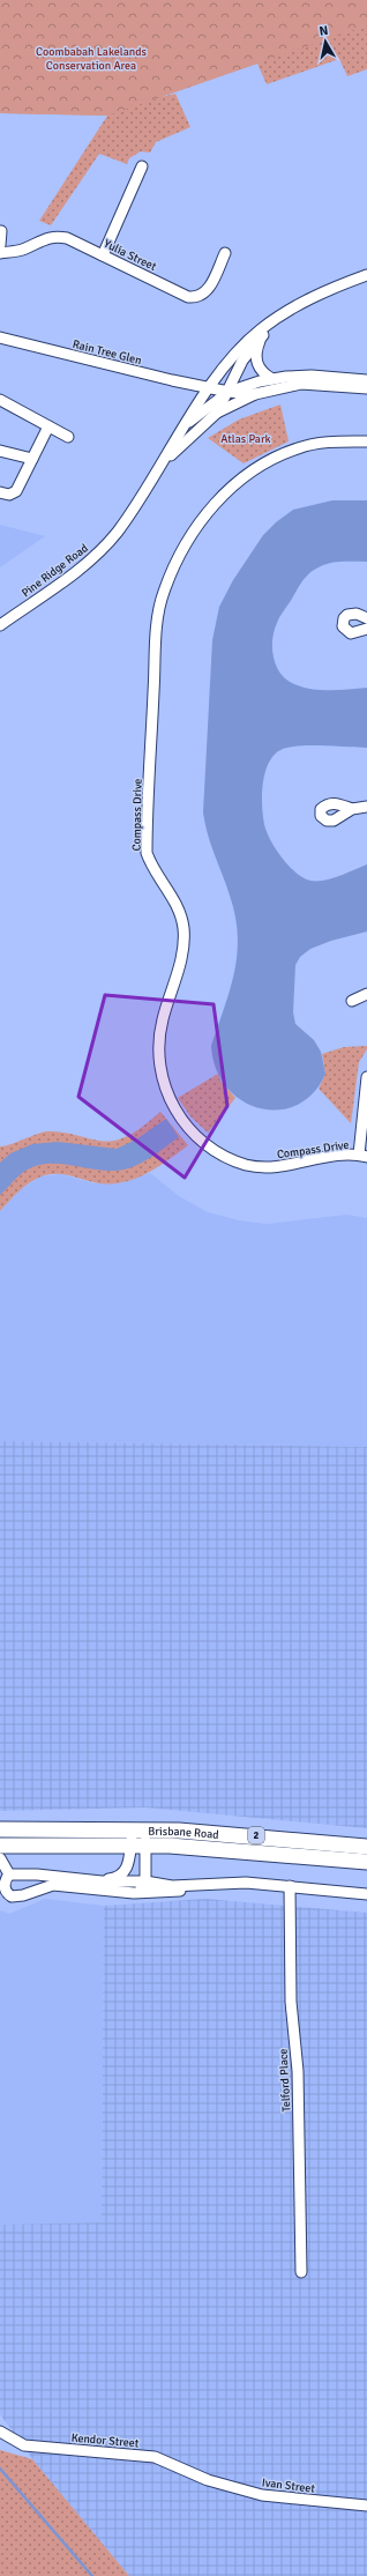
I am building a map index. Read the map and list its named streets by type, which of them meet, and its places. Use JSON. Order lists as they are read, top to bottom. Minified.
{"streets":{"highway":["Brisbane Road","2"],"street":["Yulia Street","Rain Tree Glen","Pine Ridge Road","Compass Drive","Telford Place","Kendor Street","Ivan Street"]},"crossings":[["Rain Tree Glen","Pine Ridge Road"],["Kendor Street","Ivan Street"]],"parks":["Coombabah Lakelands Conservation Area","Atlas Park"],"north":"top"}
